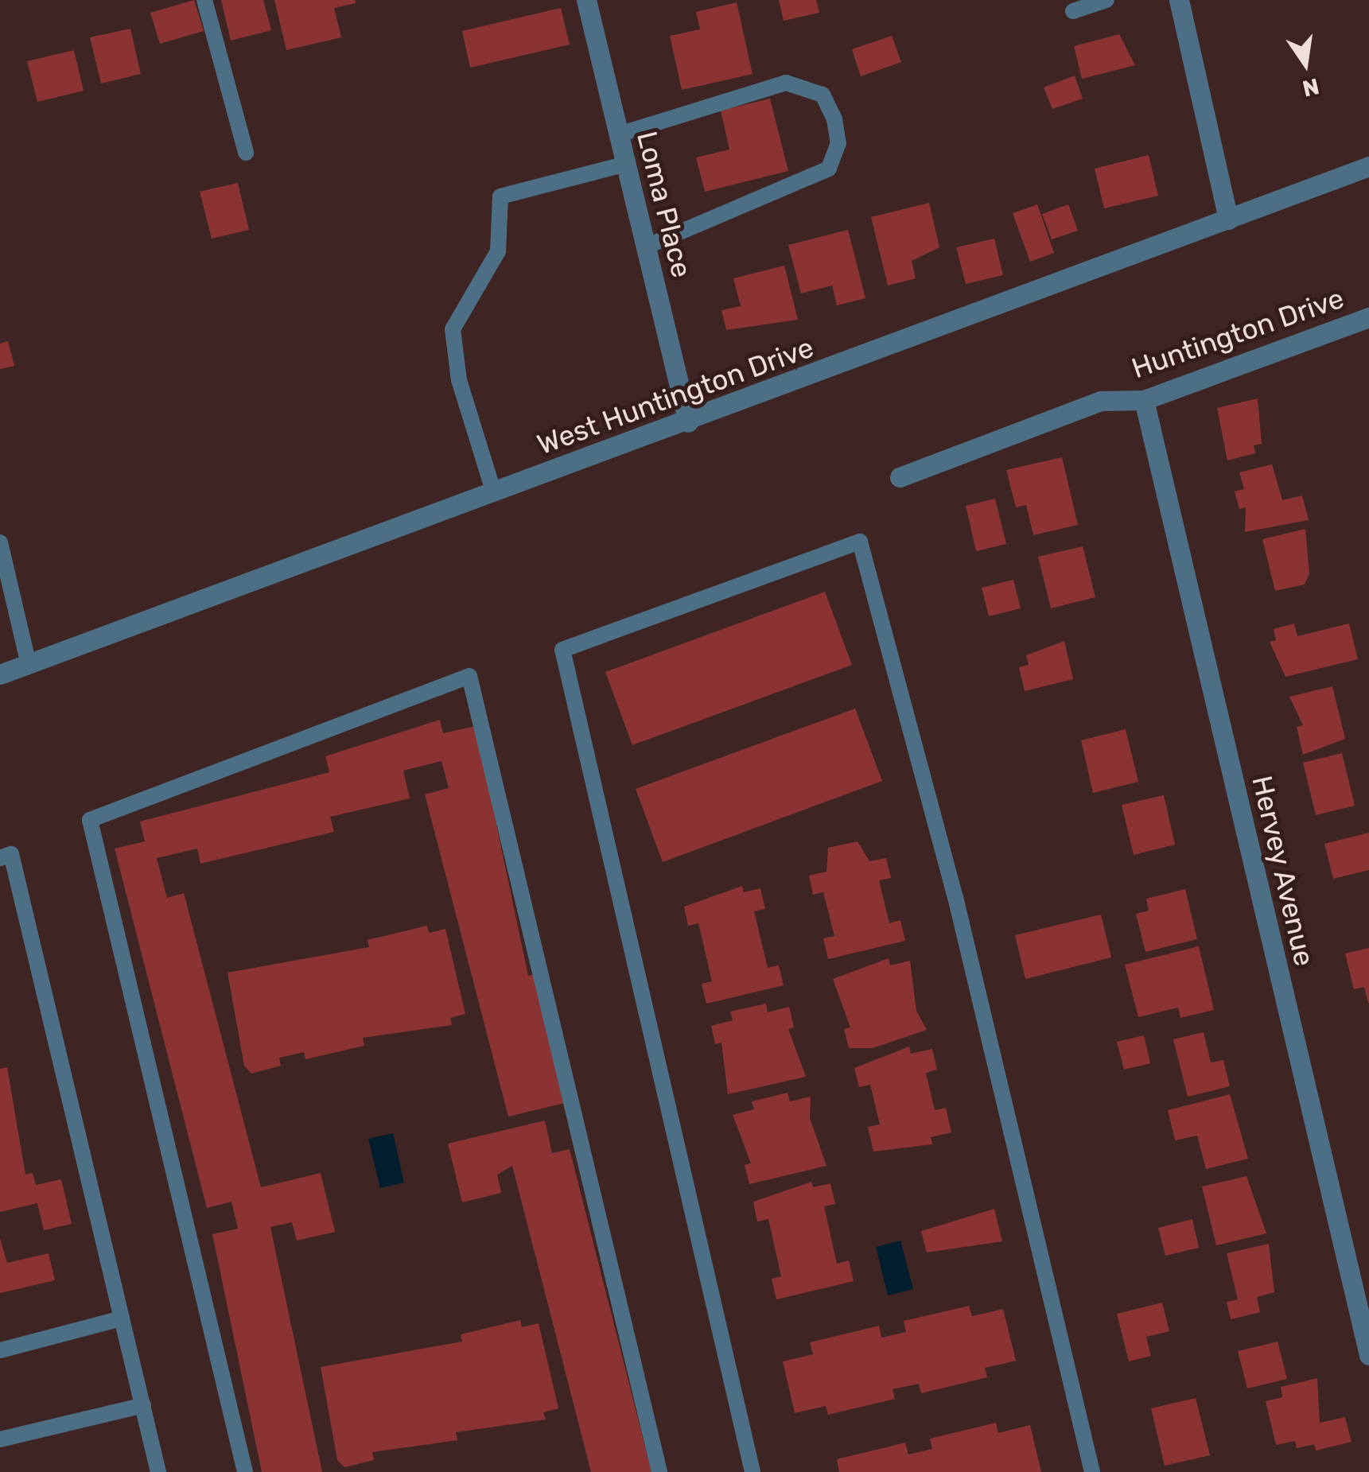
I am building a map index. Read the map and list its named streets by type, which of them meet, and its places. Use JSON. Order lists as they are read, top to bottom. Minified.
{"streets":{"street":["Loma Place","Huntington Drive","West Huntington Drive","Hervey Avenue"]},"crossings":[["Loma Place","West Huntington Drive"],["Huntington Drive","Hervey Avenue"]],"north":"bottom"}
